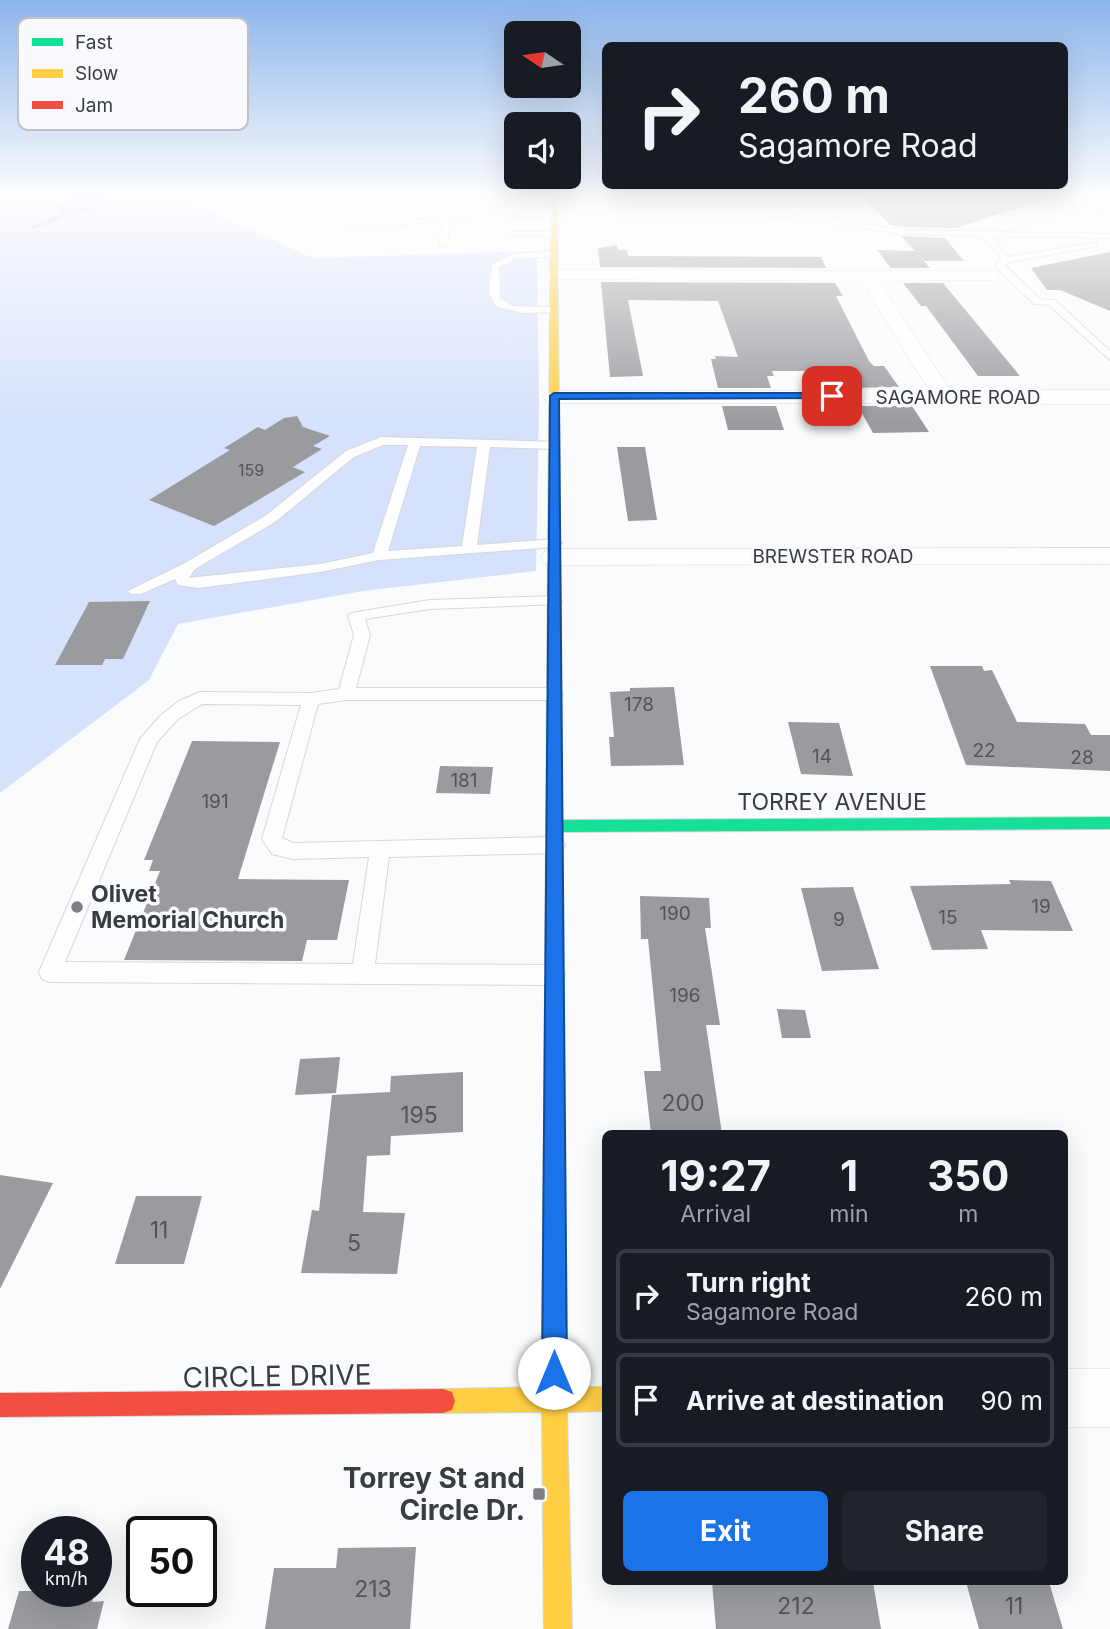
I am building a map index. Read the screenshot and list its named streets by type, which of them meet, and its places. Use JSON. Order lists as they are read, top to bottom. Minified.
{"streets":{"main road":["TORREY AVENUE","CIRCLE DRIVE"],"street":["SAGAMORE ROAD","BREWSTER ROAD"]},"places":{"other":["Olivet Memorial Church"],"transit":["Torrey St and Circle Dr."]},"house_numbers":["159","178","22","14","28","181","191","19","190","15","9","196","200","195","11","5","213","212","11"],"legend":["Fast","Slow","Jam"],"north":"left","page":{"turn":["260 m","Sagamore Road"],"eta":["19:27","Arrival","1","min","350","m"],"list":[{"name":"Turn right","note":"Sagamore Road","value":"260 m"},{"name":"Arrive at destination","value":"90 m"}],"buttons":["Exit","Share"],"speed":"48 km/h","limit":"50"}}
